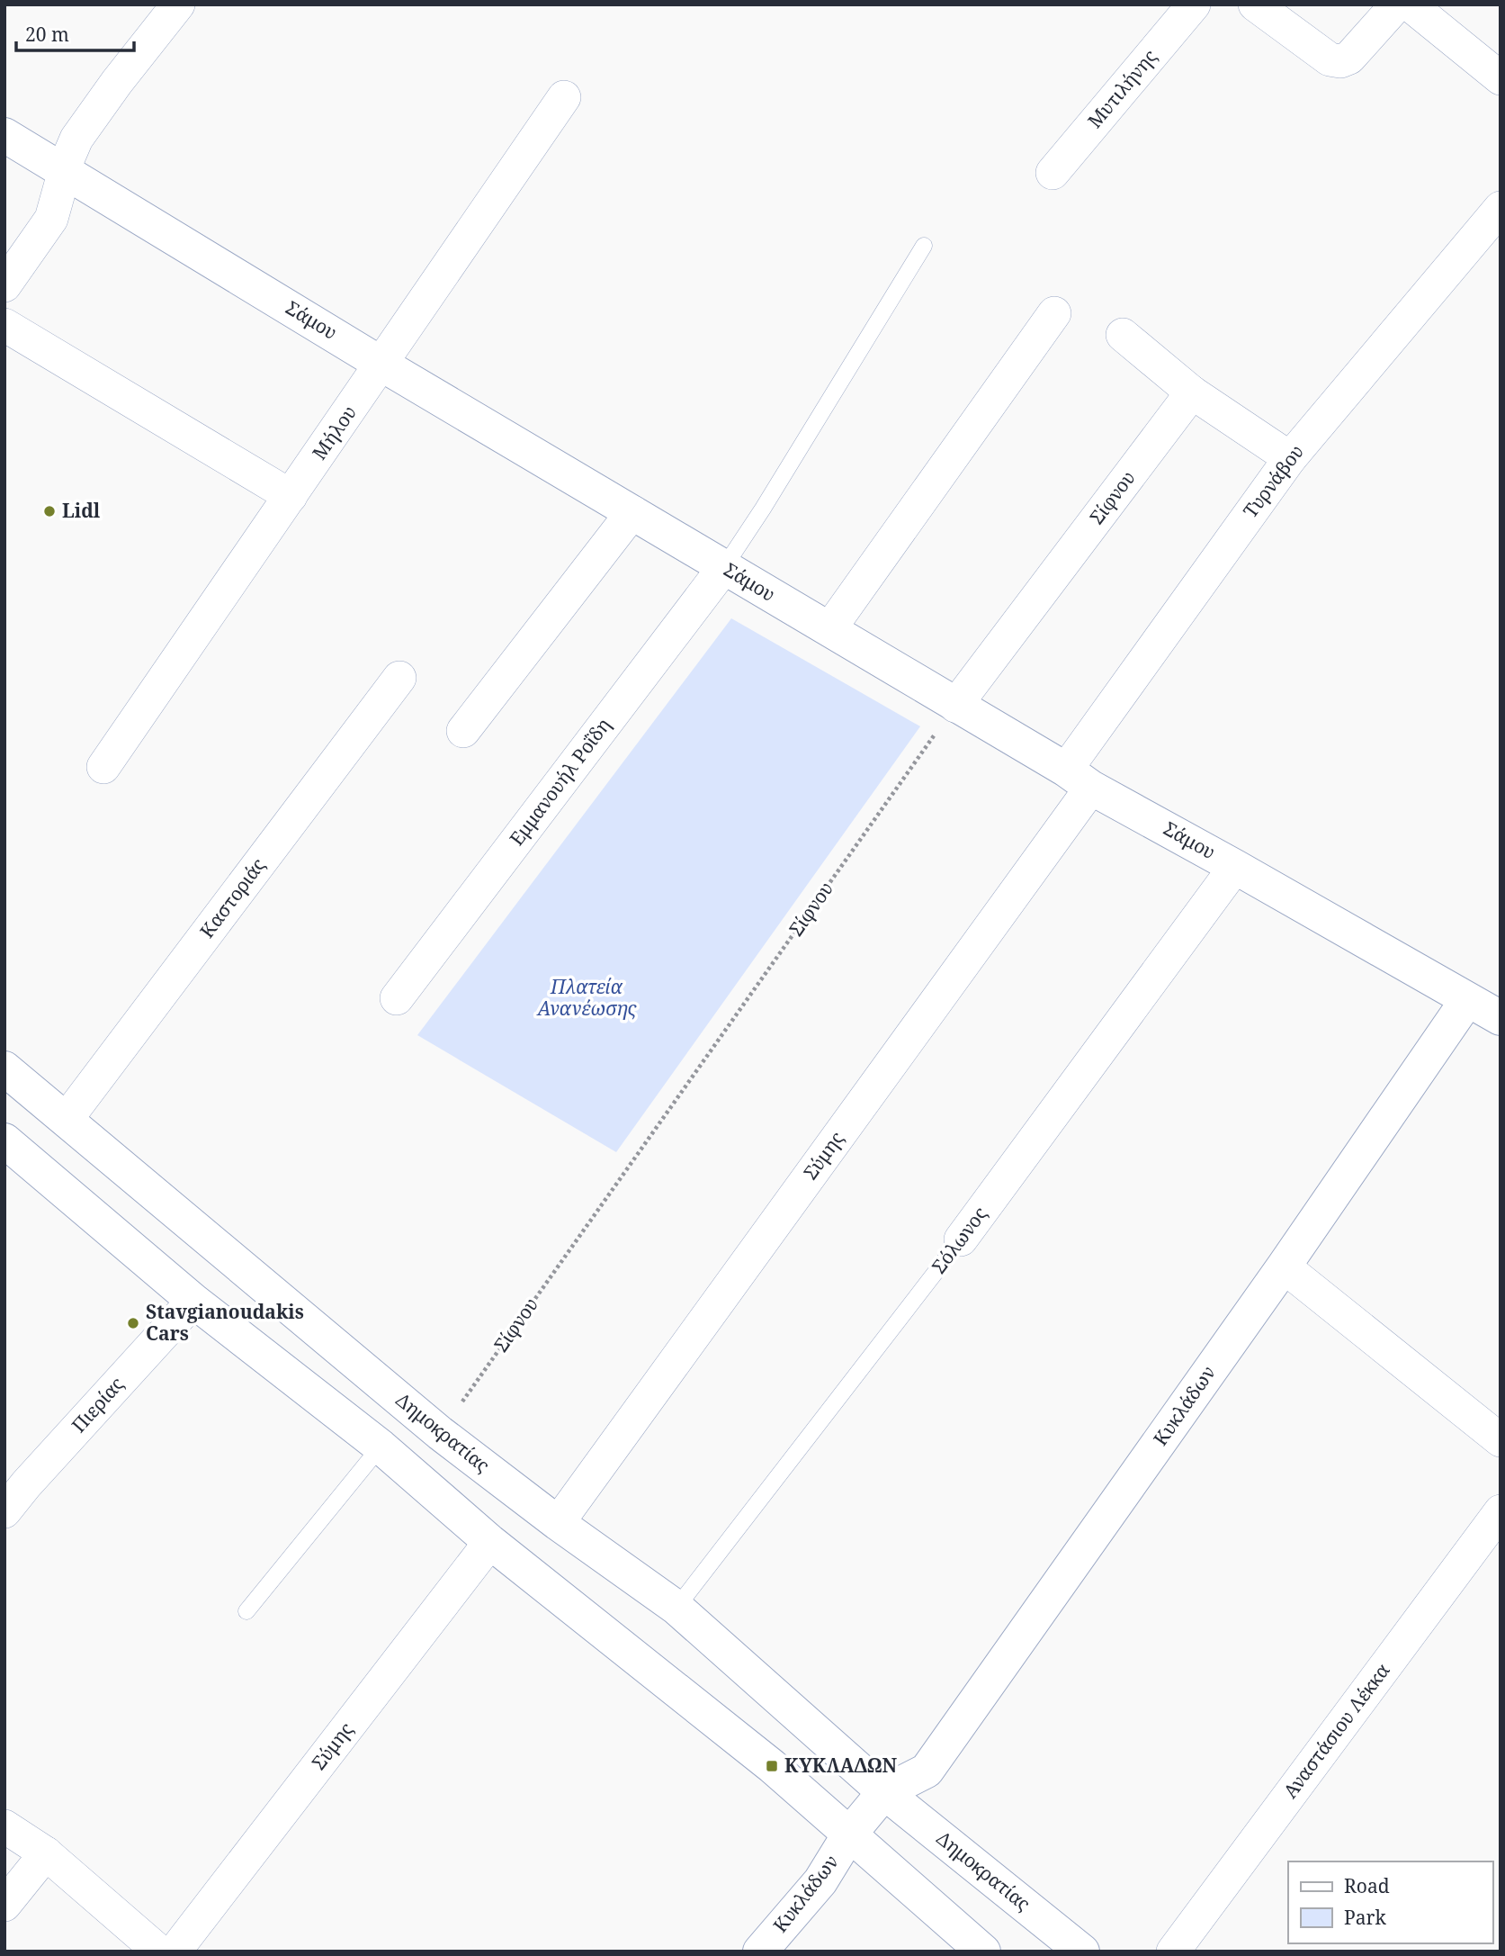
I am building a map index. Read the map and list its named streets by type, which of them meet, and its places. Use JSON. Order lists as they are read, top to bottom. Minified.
{"streets":{"street":["Μυτιλήνης","Σάμου","Μήλου","Τυρνάβου","Σίφνου","Εμμανουήλ Ροΐδη","Καστοριάς","Σύμης","Σόλωνος","Πιερίας","Κυκλάδων","Δημοκρατίας","Αναστάσιου Λέκκα"]},"crossings":[["Σάμου","Μήλου"],["Σάμου","Τυρνάβου"],["Σάμου","Σίφνου"],["Σάμου","Εμμανουήλ Ροΐδη"],["Σάμου","Σύμης"],["Σάμου","Σόλωνος"],["Σάμου","Κυκλάδων"],["Τυρνάβου","Σύμης"],["Σίφνου","Δημοκρατίας"],["Καστοριάς","Δημοκρατίας"],["Σύμης","Δημοκρατίας"],["Σόλωνος","Δημοκρατίας"],["Κυκλάδων","Δημοκρατίας"]],"parks":["Πλατεία Ανανέωσης"],"places":{"other":["Lidl","Stavgianoudakis Cars"],"transit":["ΚΥΚΛΑΔΩΝ"]},"legend":["Road","Park"],"scale_bar":"20 m"}
